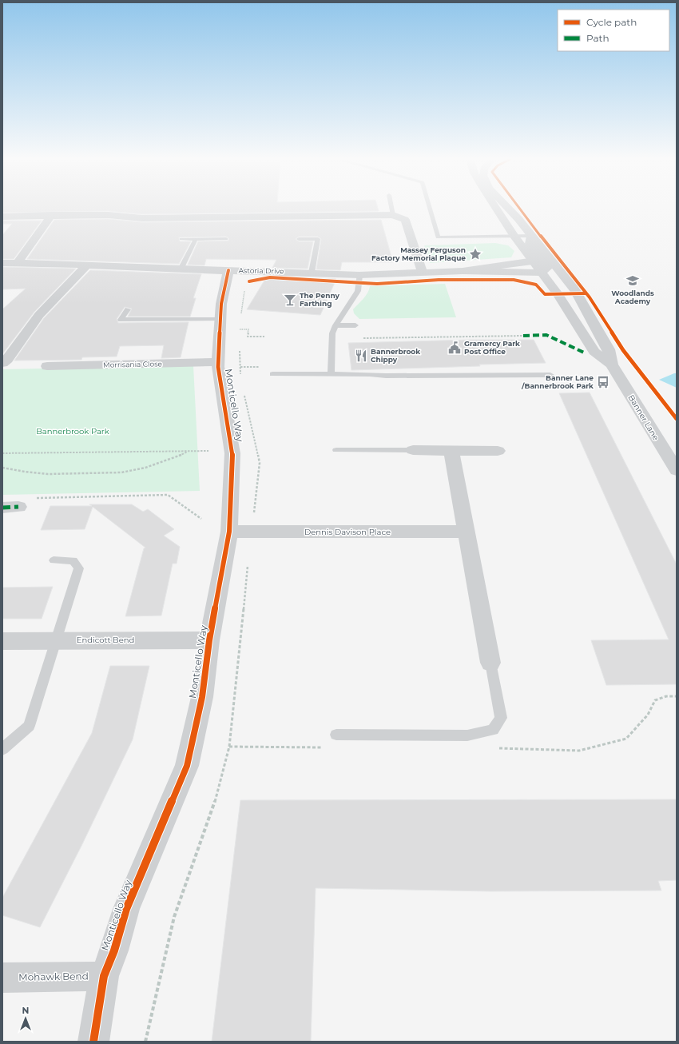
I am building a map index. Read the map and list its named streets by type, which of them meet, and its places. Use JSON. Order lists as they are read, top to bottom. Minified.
{"streets":{"street":["Astoria Drive","Morrisania Close","Monticello Way","Banner Lane","Dennis Davison Place","Endicott Bend","Mohawk Bend"]},"crossings":[["Astoria Drive","Monticello Way"],["Astoria Drive","Banner Lane"],["Morrisania Close","Monticello Way"],["Monticello Way","Dennis Davison Place"],["Monticello Way","Endicott Bend"],["Monticello Way","Mohawk Bend"]],"parks":["Bannerbrook Park"],"places":{"place":["Massey Ferguson Factory Memorial Plaque"],"school or university":["Woodlands Academy"],"bar":["The Penny Farthing"],"public building":["Gramercy Park Post Office"],"restaurant":["Bannerbrook Chippy"],"bus stop":["Banner Lane /Bannerbrook Park"]},"legend":["Cycle path","Path"],"north":"top"}
